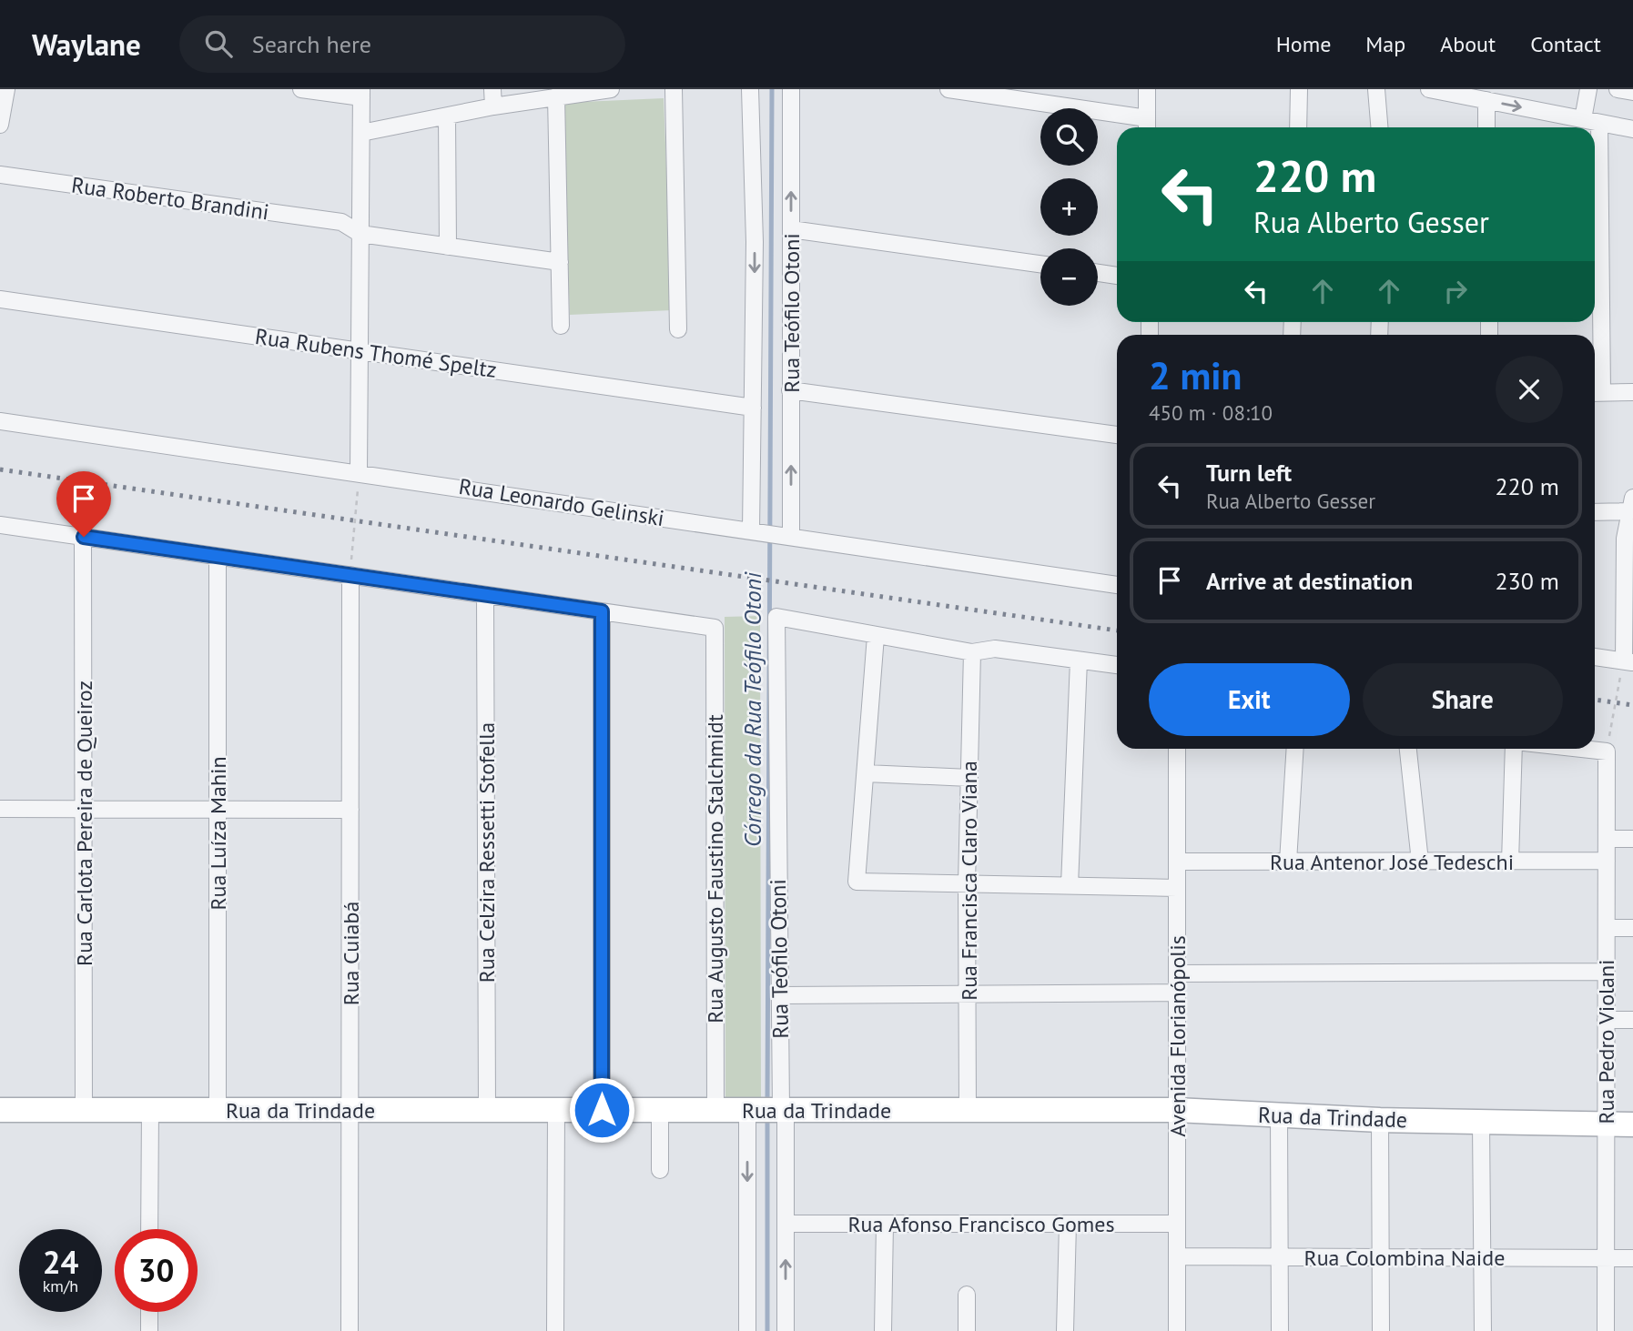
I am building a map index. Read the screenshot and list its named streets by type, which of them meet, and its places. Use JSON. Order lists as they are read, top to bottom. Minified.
{"streets":{"main road":["Rua da Trindade"],"street":["Rua Roberto Brandini","Rua Teófilo Otoni","Rua Rubens Thomé Speltz","Rua Leonardo Gelinski","Rua Carlota Pereira de Queiroz","Rua Luíza Mahin","Rua Celzira Ressetti Stofella","Rua Antenor José Tedeschi","Rua Augusto Faustino Stalchmidt","Rua Francisca Claro Viana","Rua Cuiabá","Avenida Florianópolis","Rua Pedro Violani","Rua Afonso Francisco Gomes","Rua Colombina Naide"]},"crossings":[["Rua Teófilo Otoni","Rua Rubens Thomé Speltz"],["Rua Teófilo Otoni","Rua Leonardo Gelinski"],["Rua Teófilo Otoni","Rua da Trindade"],["Rua Teófilo Otoni","Rua Afonso Francisco Gomes"],["Rua Carlota Pereira de Queiroz","Rua da Trindade"],["Rua Luíza Mahin","Rua da Trindade"],["Rua Celzira Ressetti Stofella","Rua da Trindade"],["Rua Antenor José Tedeschi","Avenida Florianópolis"],["Rua Antenor José Tedeschi","Rua Pedro Violani"],["Rua Augusto Faustino Stalchmidt","Rua da Trindade"],["Rua Francisca Claro Viana","Rua da Trindade"],["Rua Cuiabá","Rua da Trindade"],["Avenida Florianópolis","Rua da Trindade"],["Avenida Florianópolis","Rua Afonso Francisco Gomes"],["Avenida Florianópolis","Rua Colombina Naide"],["Rua Pedro Violani","Rua da Trindade"],["Rua Pedro Violani","Rua Colombina Naide"]],"water":["Córrego da Rua Teófilo Otoni"],"page":{"header":"Waylane","search":"Search here","nav":["Home","Map","About","Contact"],"map_buttons":["+","−"],"turn":["220 m","Rua Alberto Gesser"],"heading":["2 min","450 m · 08:10"],"list":[{"name":"Turn left","note":"Rua Alberto Gesser","value":"220 m"},{"name":"Arrive at destination","value":"230 m"}],"buttons":["Exit","Share"],"speed":"24 km/h","limit":"30"}}
